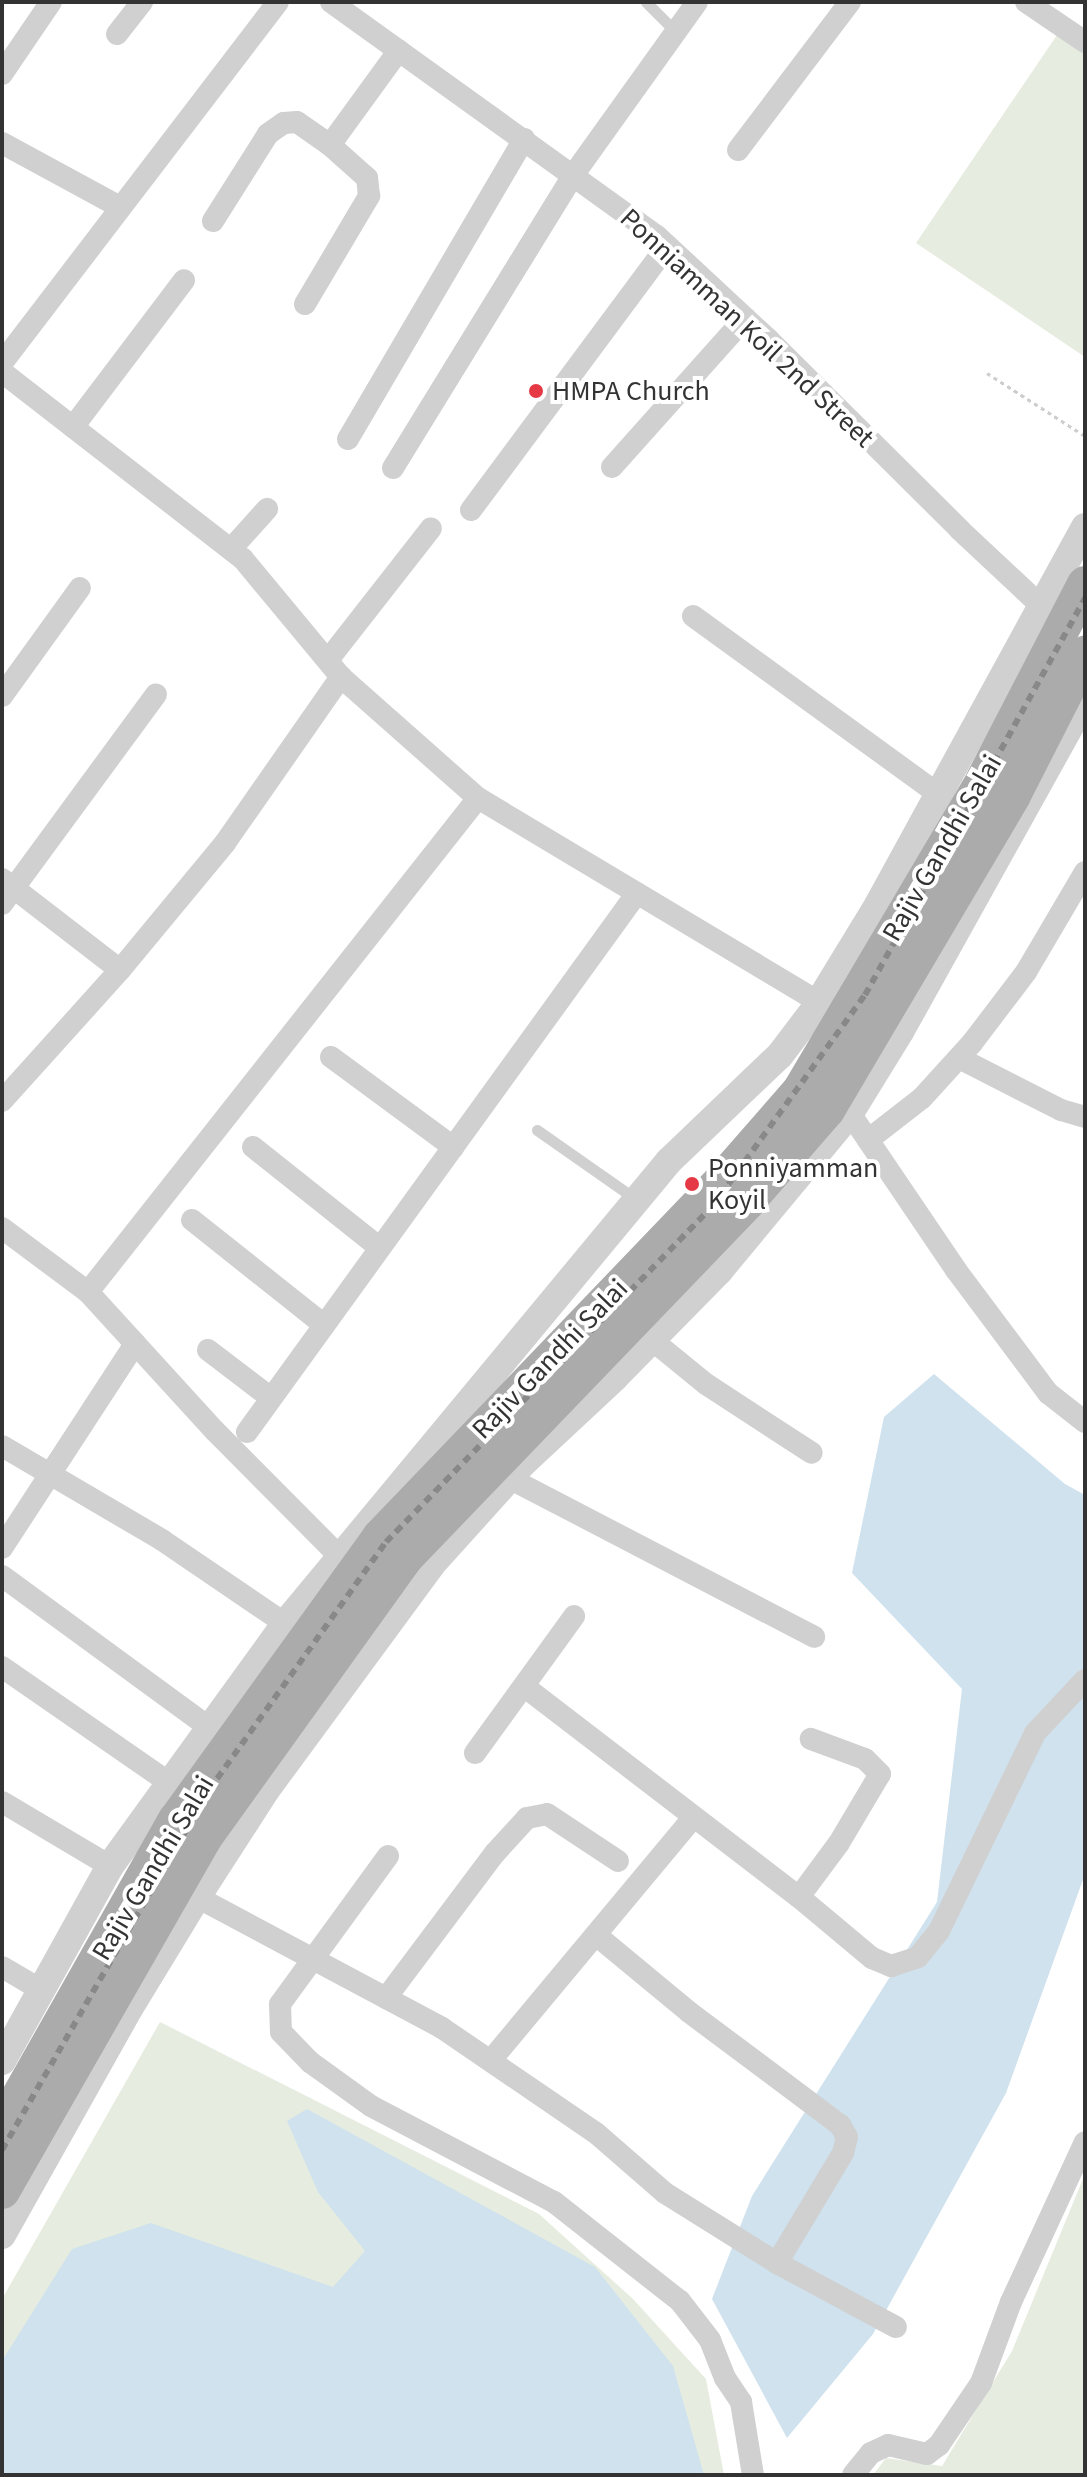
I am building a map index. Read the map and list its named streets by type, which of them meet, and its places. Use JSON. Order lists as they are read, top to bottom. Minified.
{"streets":{"main road":["Rajiv Gandhi Salai"],"street":["Ponniamman Koil 2nd Street"]},"crossings":[["Ponniamman Koil 2nd Street","Rajiv Gandhi Salai"]],"places":["HMPA Church","Ponniyamman Koyil"]}
